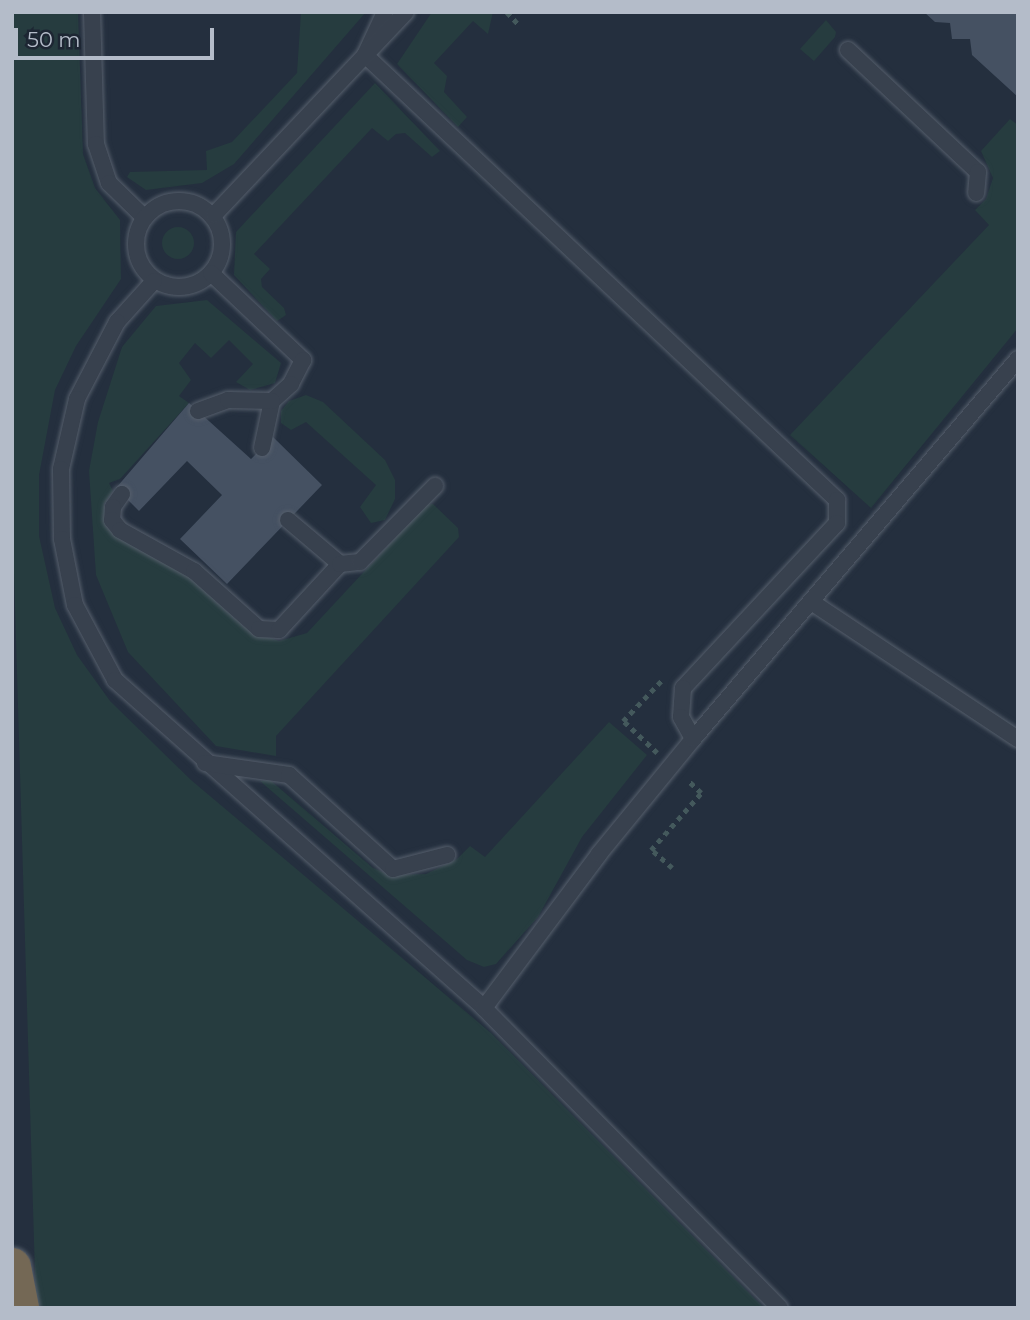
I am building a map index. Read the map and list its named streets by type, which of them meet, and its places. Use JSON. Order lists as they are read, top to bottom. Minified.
{"scale_bar":"50 m"}
